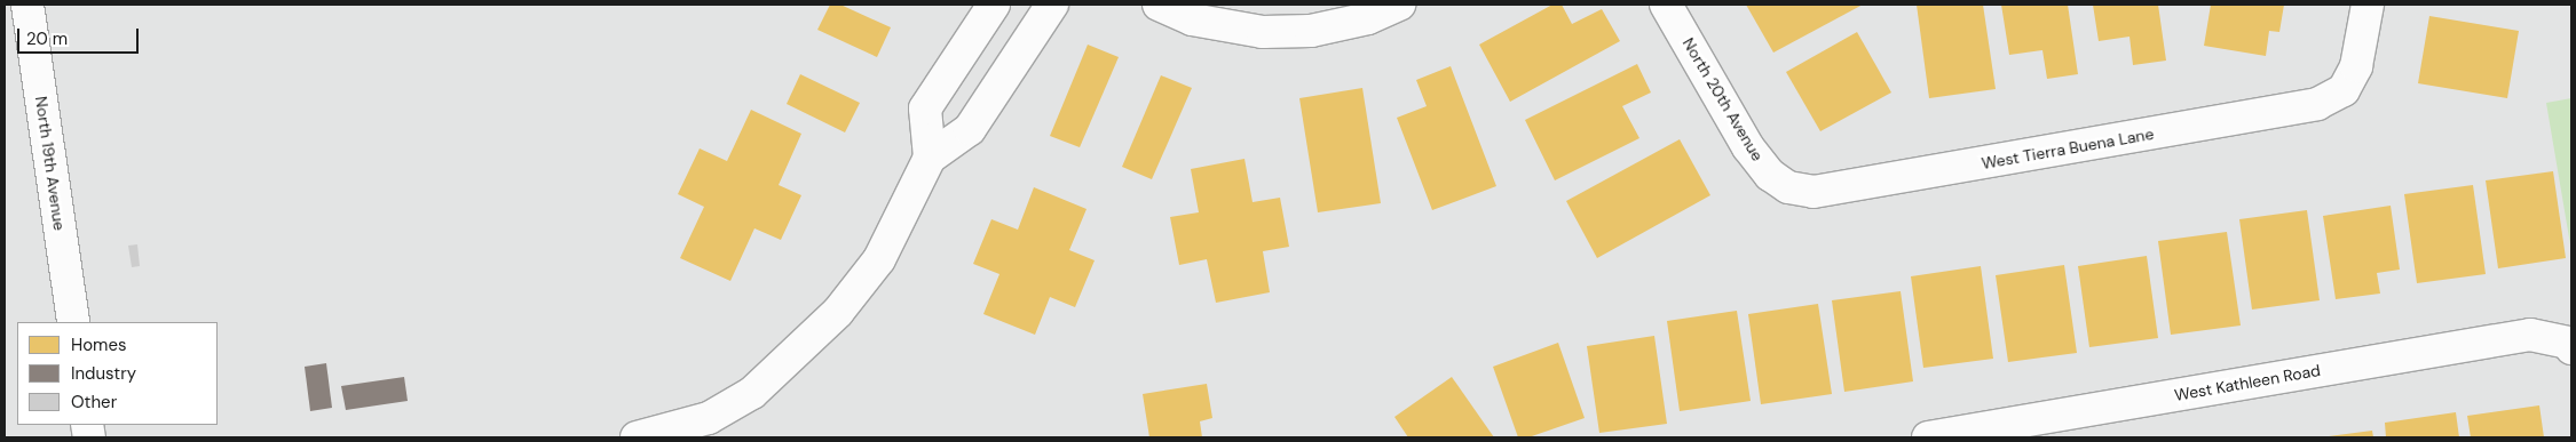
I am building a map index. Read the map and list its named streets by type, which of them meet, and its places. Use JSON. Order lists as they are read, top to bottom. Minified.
{"streets":{"street":["North 20th Avenue","West Tierra Buena Lane","North 19th Avenue","West Kathleen Road"]},"crossings":[["North 20th Avenue","West Tierra Buena Lane"]],"legend":["Homes","Industry","Other"],"scale_bar":"20 m"}
